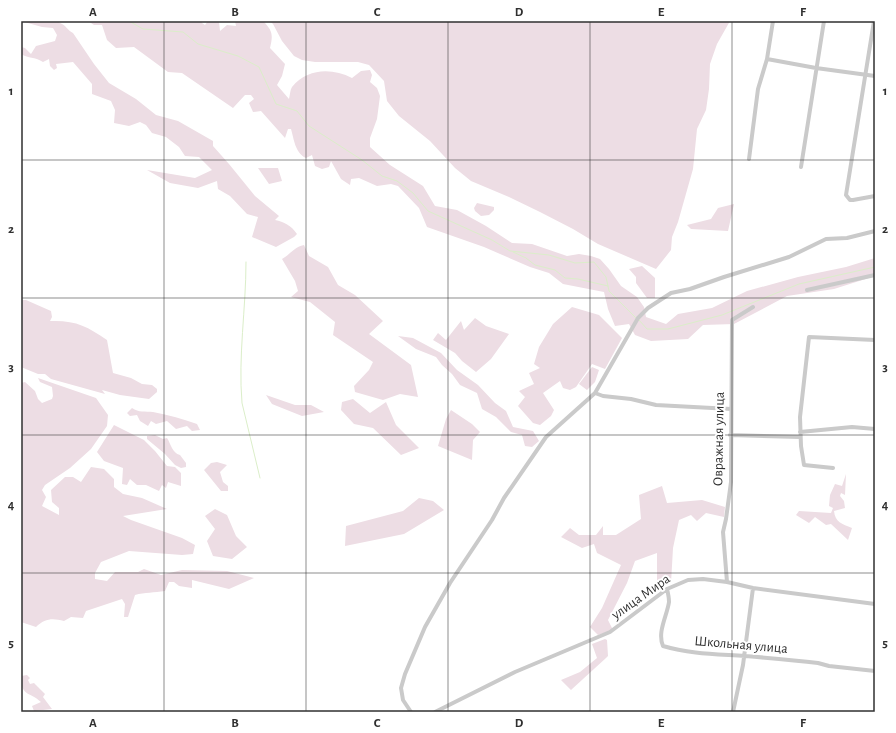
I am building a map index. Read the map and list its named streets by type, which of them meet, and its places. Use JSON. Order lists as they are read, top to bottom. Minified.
{"streets":{"street":["Овражная улица","улица Мира","Школьная улица"]},"crossings":[["Овражная улица","улица Мира"],["улица Мира","Школьная улица"]],"grid":{"columns":["A","B","C","D","E","F"],"rows":["1","2","3","4","5"]}}
